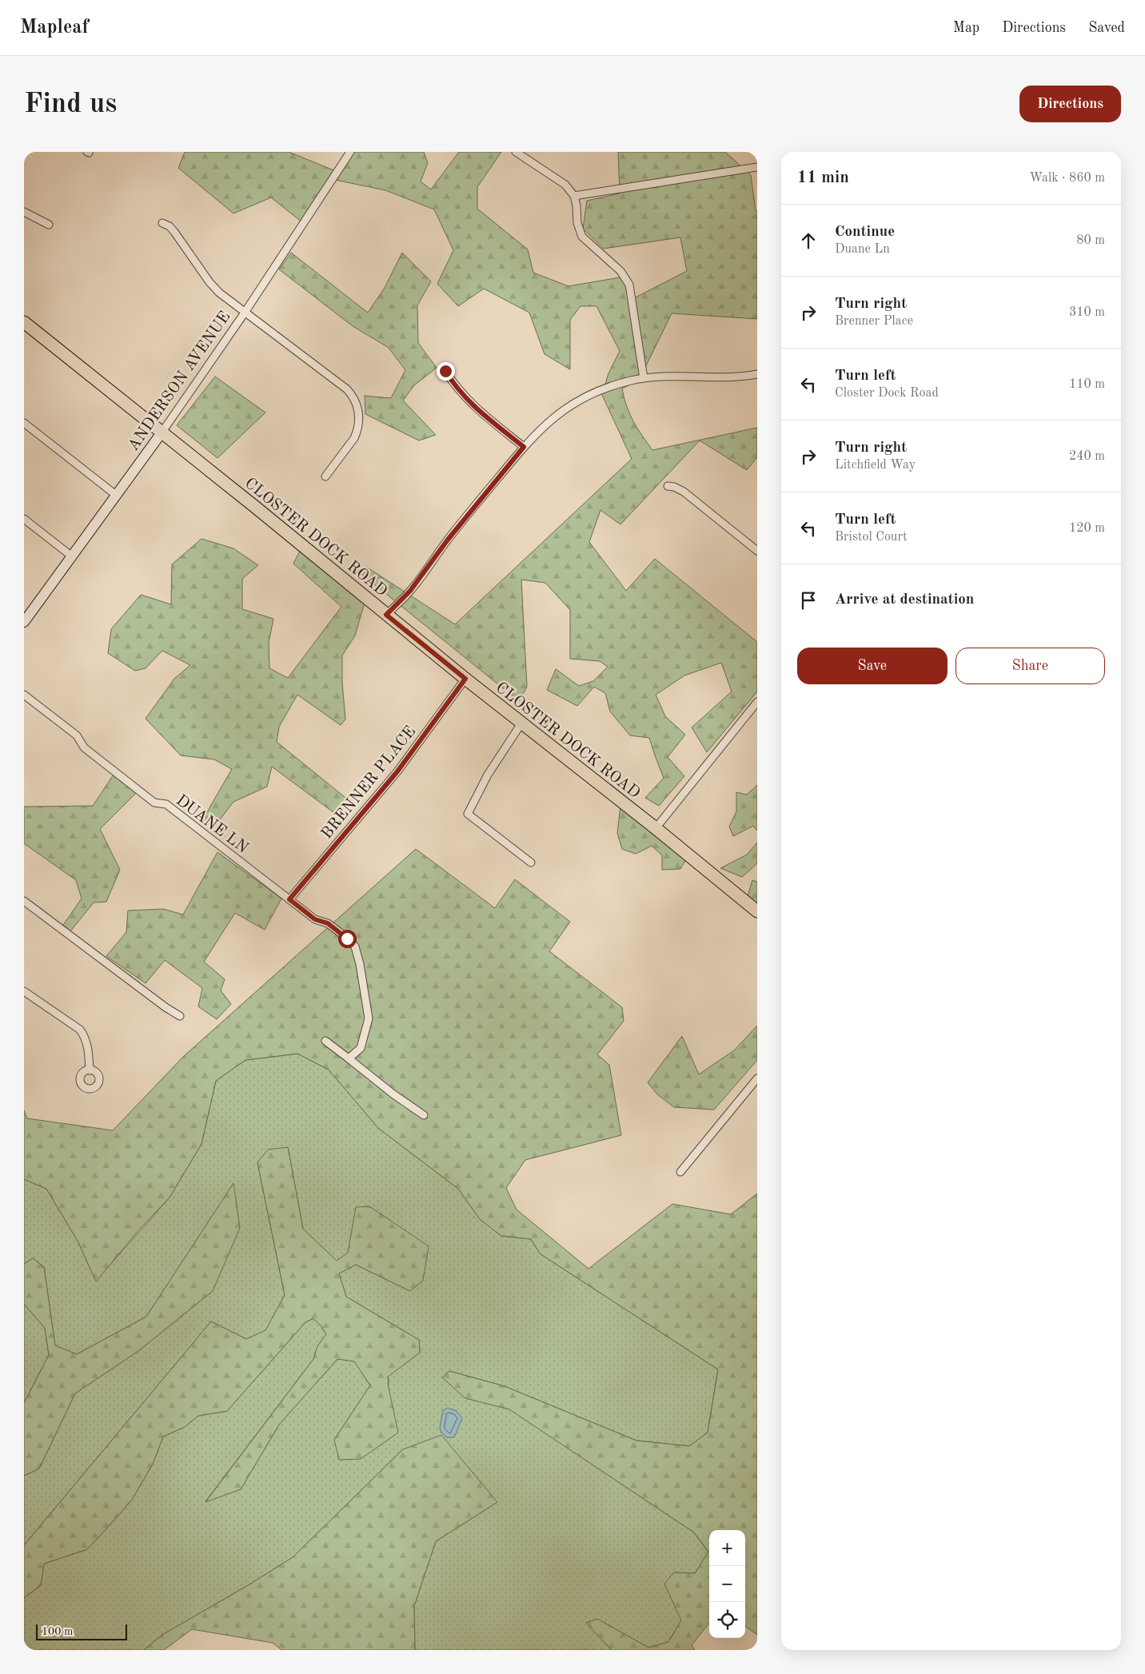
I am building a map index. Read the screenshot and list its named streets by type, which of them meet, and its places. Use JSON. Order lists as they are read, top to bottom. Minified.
{"streets":{"main road":["ANDERSON AVENUE","CLOSTER DOCK ROAD"],"street":["BRENNER PLACE","DUANE LN"]},"crossings":[["ANDERSON AVENUE","CLOSTER DOCK ROAD"],["CLOSTER DOCK ROAD","BRENNER PLACE"],["BRENNER PLACE","DUANE LN"]],"scale_bar":"100 m","page":{"header":"Mapleaf","nav":["Map","Directions","Saved"],"buttons":["Directions",["Save","Share"]],"title":"Find us","heading":["11 min","Walk · 860 m"],"list":[["Continue","Duane Ln","80 m"],["Turn right","Brenner Place","310 m"],["Turn left","Closter Dock Road","110 m"],["Turn right","Litchfield Way","240 m"],["Turn left","Bristol Court","120 m"],"Arrive at destination"],"map_buttons":["+","−"],"scale":"100 m"}}
